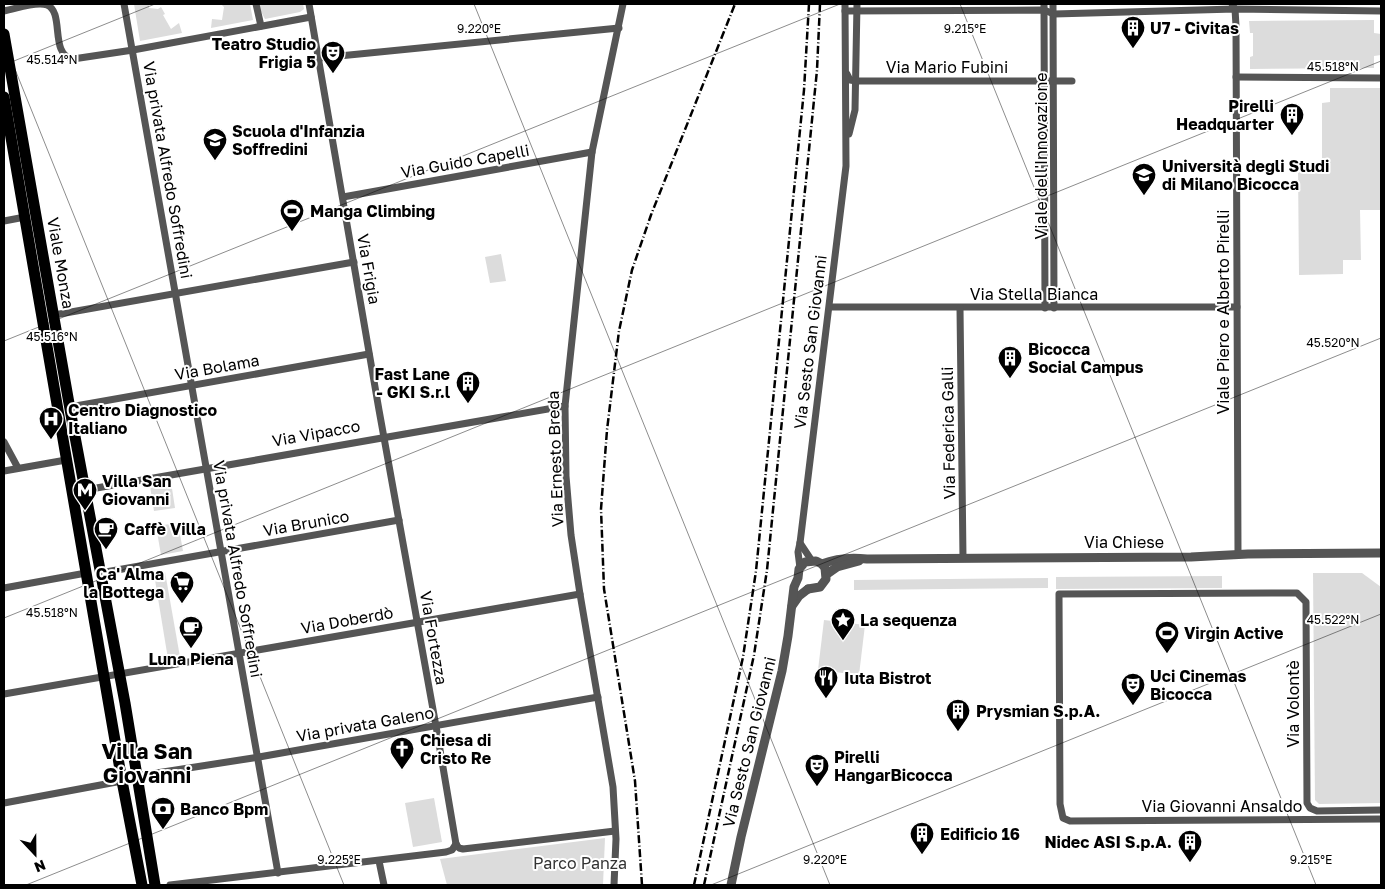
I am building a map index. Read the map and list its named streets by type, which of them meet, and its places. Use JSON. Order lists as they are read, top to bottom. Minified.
{"streets":{"main road":["Viale Monza","Via Vipacco"],"street":["Via Mario Fubini","Viale dell'Innovazione","Via Guido Capelli","Via privata Alfredo Soffredini","Via Frigia","Via Stella Bianca","Viale Piero e Alberto Pirelli","Via Sesto San Giovanni","Via Bolama","Via Federica Galli","Via Ernesto Breda","Via Brunico","Via Chiese","Via Doberdò","Via Fortezza","Via Volontè","Via privata Galeno","Via Giovanni Ansaldo"]},"crossings":[["Via Mario Fubini","Viale dell'Innovazione"],["Via Mario Fubini","Via Sesto San Giovanni"],["Viale dell'Innovazione","Via Stella Bianca"],["Via Guido Capelli","Via Frigia"],["Via Guido Capelli","Via Ernesto Breda"],["Via privata Alfredo Soffredini","Via Bolama"],["Via privata Alfredo Soffredini","Via Vipacco"],["Via privata Alfredo Soffredini","Via Brunico"],["Via privata Alfredo Soffredini","Via Doberdò"],["Via privata Alfredo Soffredini","Via privata Galeno"],["Viale Monza","Via Bolama"],["Viale Monza","Via Vipacco"],["Viale Monza","Via Brunico"],["Viale Monza","Via Doberdò"],["Viale Monza","Via privata Galeno"],["Via Frigia","Via Bolama"],["Via Frigia","Via Vipacco"],["Via Frigia","Via Fortezza"],["Via Stella Bianca","Viale Piero e Alberto Pirelli"],["Via Stella Bianca","Via Sesto San Giovanni"],["Via Stella Bianca","Via Federica Galli"],["Viale Piero e Alberto Pirelli","Via Chiese"],["Via Sesto San Giovanni","Via Chiese"],["Via Vipacco","Via Ernesto Breda"],["Via Vipacco","Via Fortezza"],["Via Federica Galli","Via Chiese"],["Via Ernesto Breda","Via Doberdò"],["Via Ernesto Breda","Via privata Galeno"],["Via Brunico","Via Fortezza"],["Via Doberdò","Via Fortezza"],["Via Fortezza","Via privata Galeno"],["Via Volontè","Via Giovanni Ansaldo"]],"districts":["Villa San Giovanni"],"parks":["Parco Panza"],"places":{"building":["U7 - Civitas","Pirelli Headquarter","Bicocca Social Campus","Fast Lane - GKI S.r.l","Prysmian S.p.A.","Edificio 16","Nidec ASI S.p.A."],"theatre":["Teatro Studio Frigia 5","Uci Cinemas Bicocca","Pirelli HangarBicocca"],"school or university":["Scuola d'Infanzia Soffredini","Università degli Studi di Milano Bicocca"],"sports":["Manga Climbing","Virgin Active"],"hospital":["Centro Diagnostico Italiano"],"metro station":["Villa San Giovanni"],"cafe":["Caffè Villa","Luna Piena"],"supermarket":["Ca' Alma la Bottega"],"place":["La sequenza"],"restaurant":["Iuta Bistrot"],"church":["Chiesa di Cristo Re"],"bank":["Banco Bpm"]},"north":"bottom","coordinates":["9.220°E","9.215°E","45.514°N","45.518°N","45.516°N","45.520°N","45.522°N","9.225°E"]}
